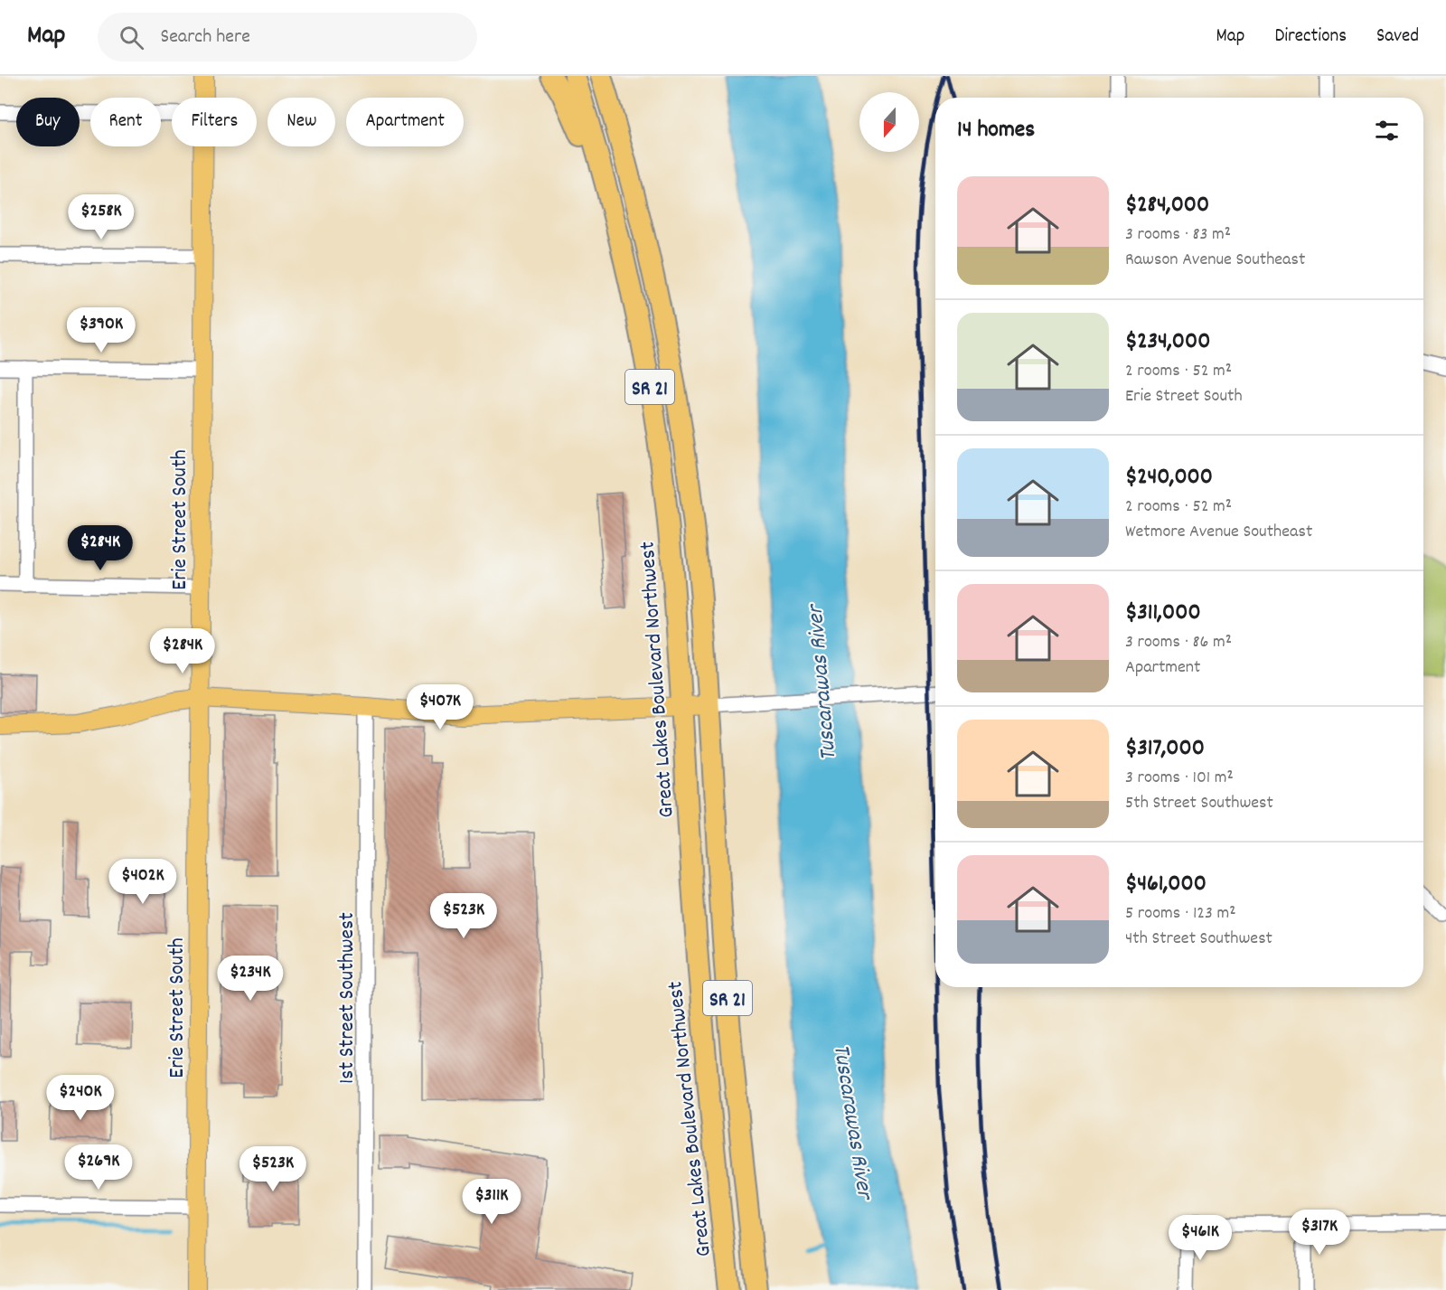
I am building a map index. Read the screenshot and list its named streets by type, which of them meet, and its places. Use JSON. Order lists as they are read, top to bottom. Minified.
{"streets":{"highway":["SR 21","Great Lakes Boulevard Northwest"],"main road":["Erie Street South"],"street":["1st Street Southwest"]},"water":["Tuscarawas River"],"north":"bottom","page":{"header":"Map","search":"Search here","nav":["Map","Directions","Saved"],"chip":["Buy","Rent","Filters","New","Apartment"],"heading":"14 homes","list":[{"name":"$284,000","note":"3 rooms · 83 m² · Rawson Avenue Southeast"},{"name":"$234,000","note":"2 rooms · 52 m² · Erie Street South"},{"name":"$240,000","note":"2 rooms · 52 m² · Wetmore Avenue Southeast"},{"name":"$311,000","note":"3 rooms · 86 m² · Apartment"},{"name":"$317,000","note":"3 rooms · 101 m² · 5th Street Southwest"},{"name":"$461,000","note":"5 rooms · 123 m² · 4th Street Southwest"}],"price":["$258K","$390K","$284K","$284K","$407K","$402K","$523K","$234K","$240K","$269K","$523K","$311K","$317K","$461K"]}}
